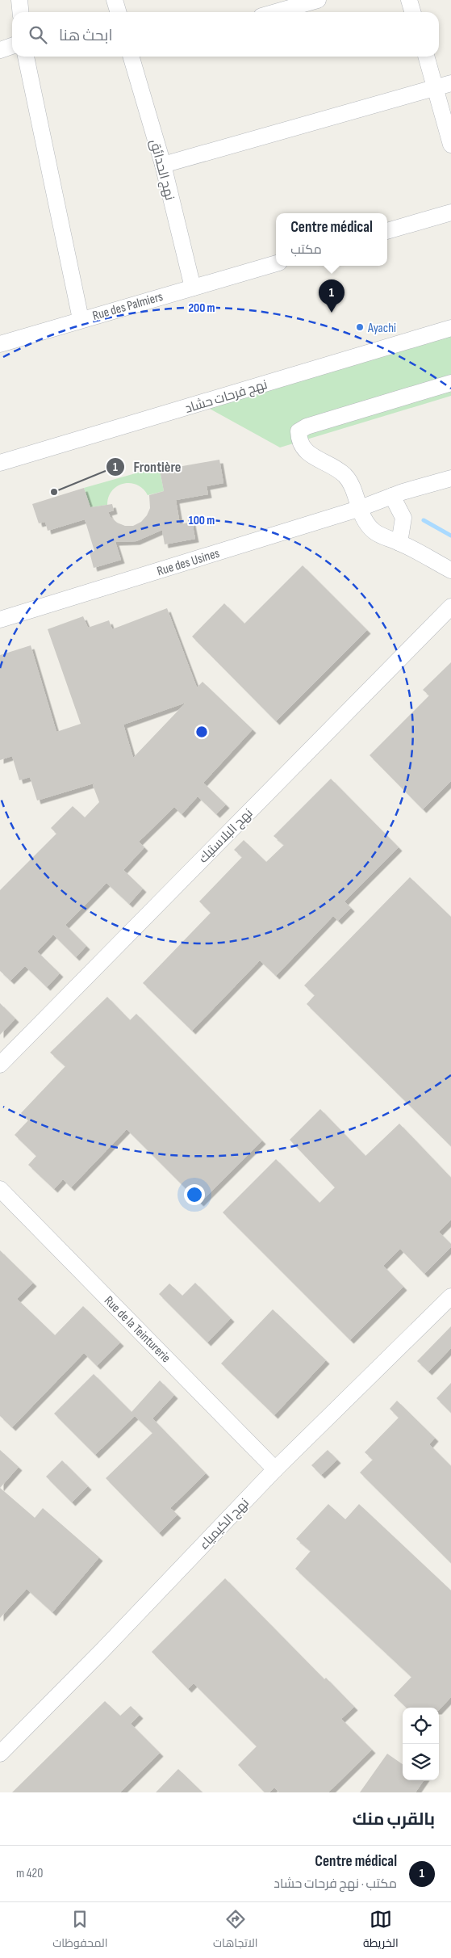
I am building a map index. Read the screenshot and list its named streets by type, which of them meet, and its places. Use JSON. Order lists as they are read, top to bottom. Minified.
{"streets":{"street":["نهج الحدائق","Rue des Palmiers","نهج فرحات حشاد","Rue des Usines","نهج البلاستيك","Rue de la Teinturerie","نهج الكيمياء"]},"crossings":[["نهج الحدائق","Rue des Palmiers"],["Rue de la Teinturerie","نهج الكيمياء"]],"places":["Ayachi","Frontière"],"page":{"search":"ابحث هنا","popup":["Centre médical","مكتب"],"pins":"1","heading":"بالقرب منك","list":[{"mark":"1","name":"Centre médical","note":"مكتب · نهج فرحات حشاد","value":"420 m"}],"nav":["الخريطة","الاتجاهات","المحفوظات"]},"rings":["200 m","100 m"]}
